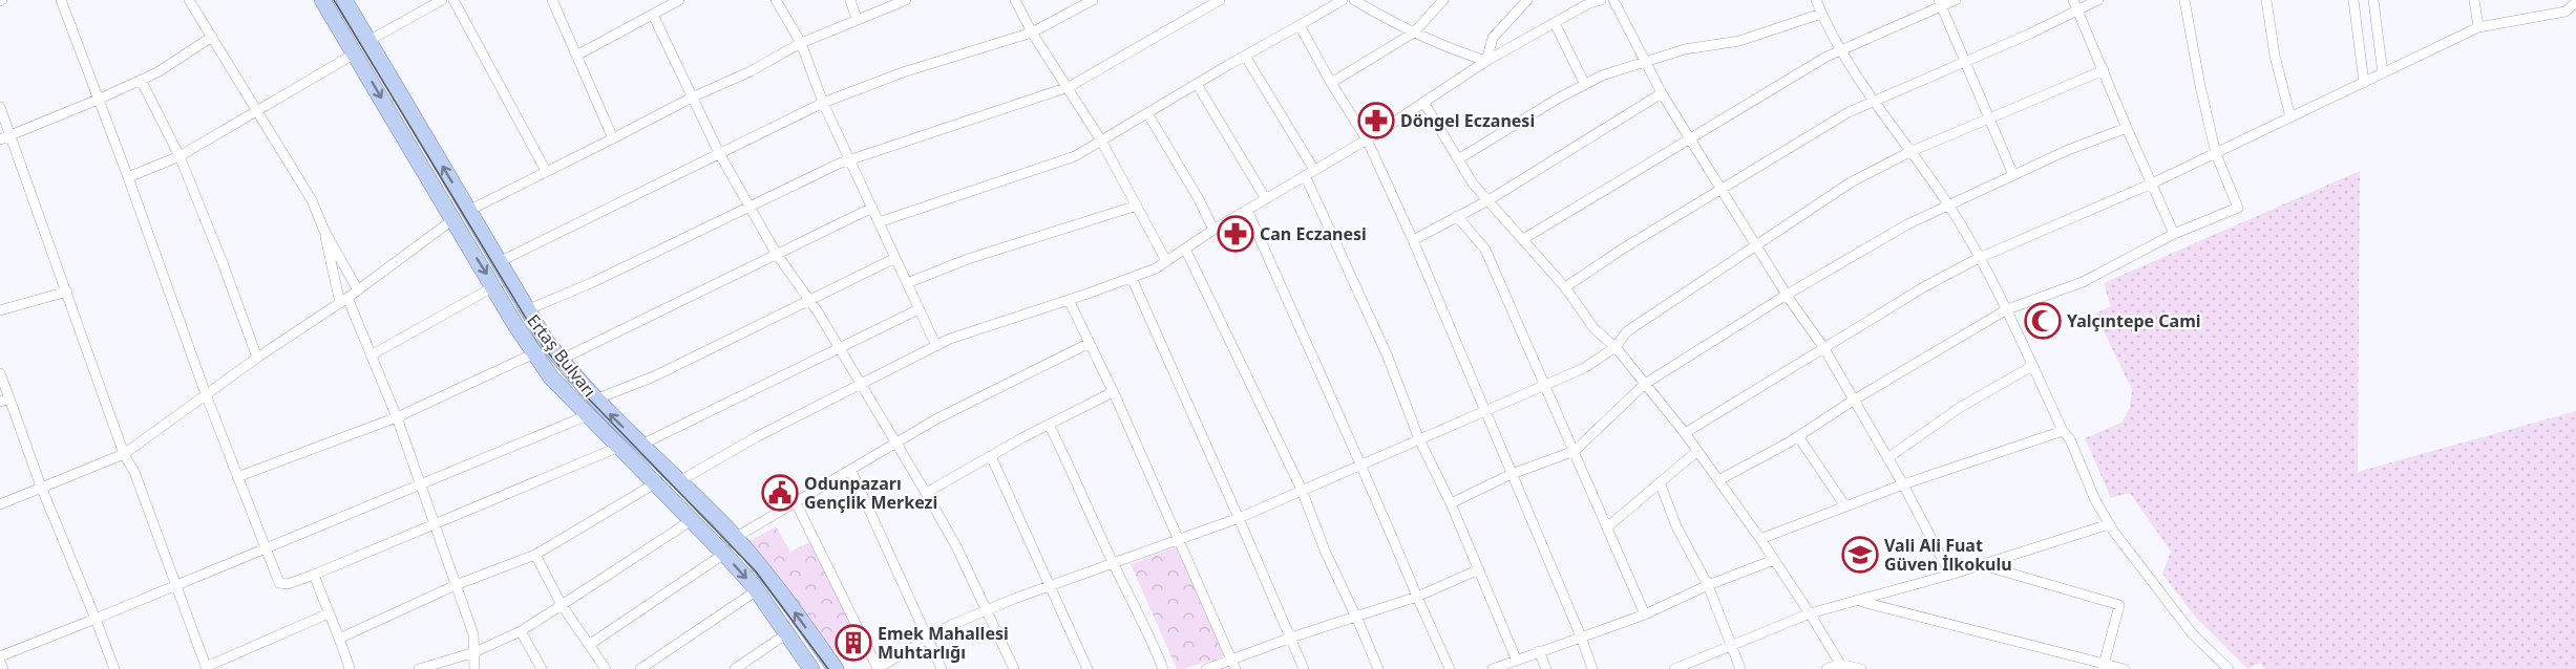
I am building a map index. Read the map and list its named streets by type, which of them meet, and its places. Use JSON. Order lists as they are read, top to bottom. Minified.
{"streets":{"main road":["Ertaş Bulvarı"]},"places":{"pharmacy":["Döngel Eczanesi","Can Eczanesi"],"mosque":["Yalçıntepe Cami"],"public building":["Odunpazarı Gençlik Merkezi"],"school or university":["Vali Ali Fuat Güven İlkokulu"],"building":["Emek Mahallesi Muhtarlığı"]}}
